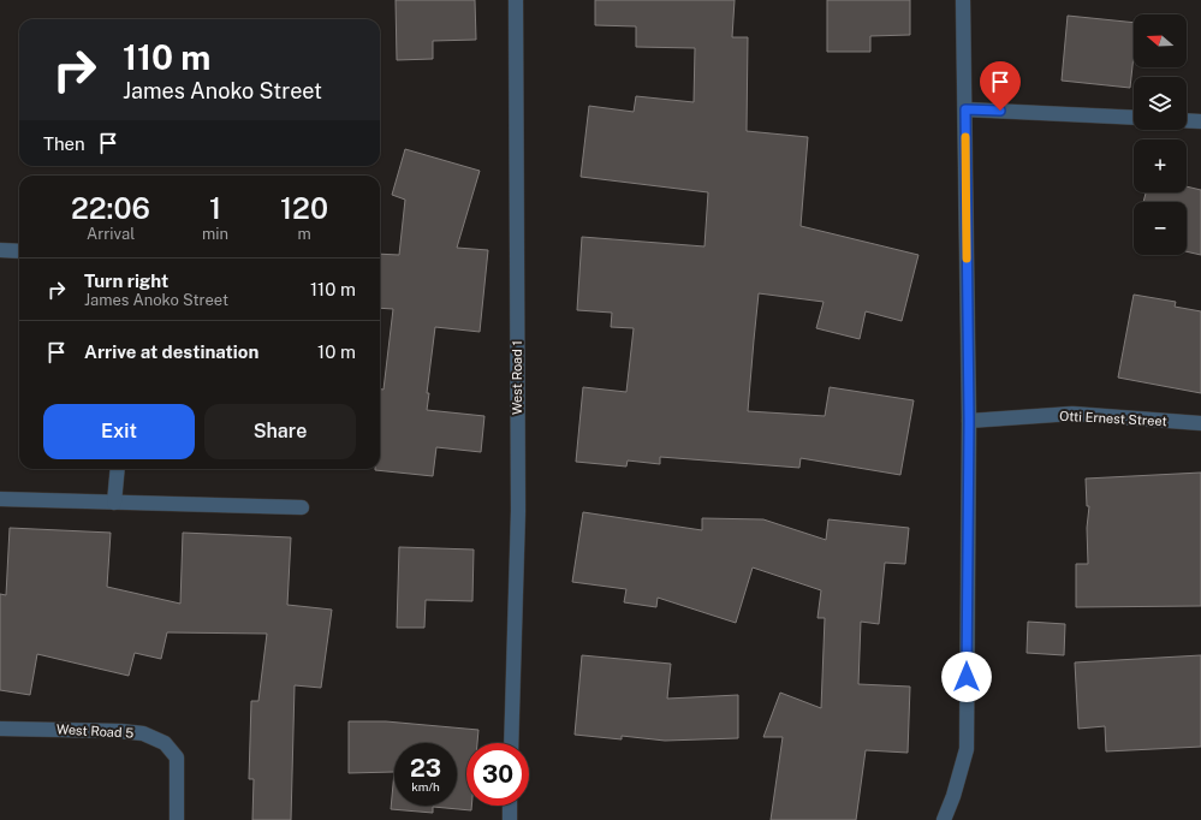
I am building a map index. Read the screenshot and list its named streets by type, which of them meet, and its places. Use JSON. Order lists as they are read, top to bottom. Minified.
{"streets":{"street":["West Road 1","Otti Ernest Street","West Road 5"]},"north":"left","page":{"map_buttons":["+","−"],"turn":["110 m","James Anoko Street"],"then":"Then","eta":["22:06","Arrival","1","min","120","m"],"list":[{"name":"Turn right","note":"James Anoko Street","value":"110 m"},{"name":"Arrive at destination","value":"10 m"}],"buttons":["Exit","Share"],"speed":"23 km/h","limit":"30"}}
